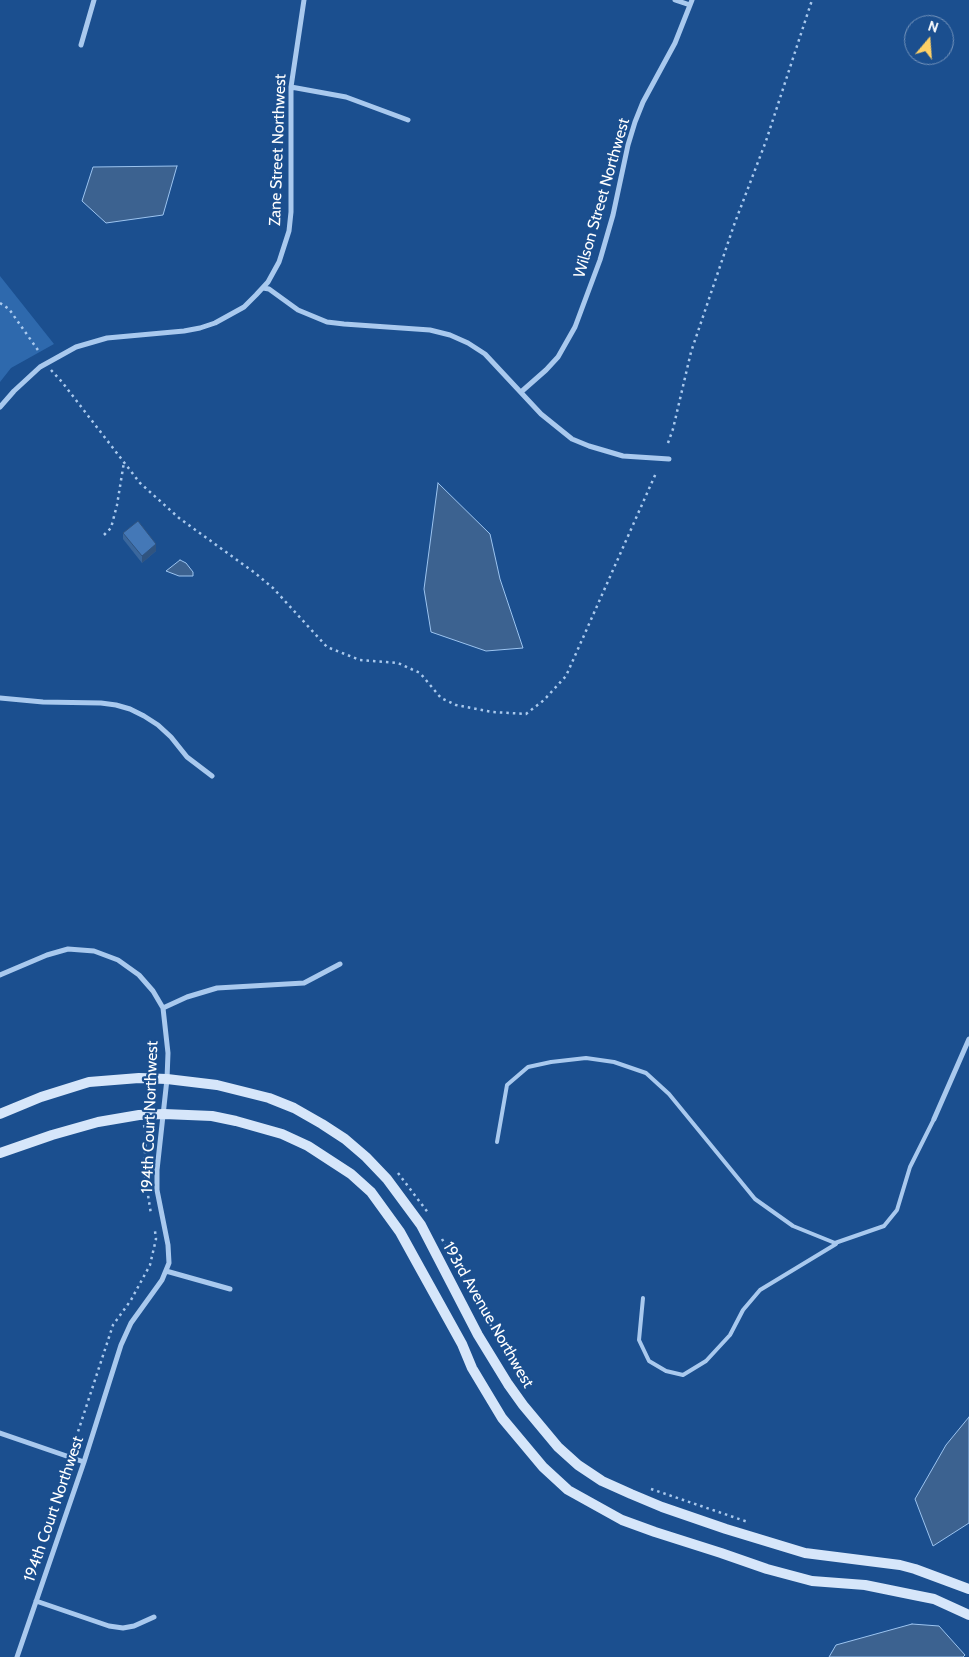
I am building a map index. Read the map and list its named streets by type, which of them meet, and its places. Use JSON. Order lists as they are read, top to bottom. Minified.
{"streets":{"street":["Zane Street Northwest","Wilson Street Northwest","194th Court Northwest","193rd Avenue Northwest"]},"crossings":[["194th Court Northwest","193rd Avenue Northwest"]],"north":"top"}
